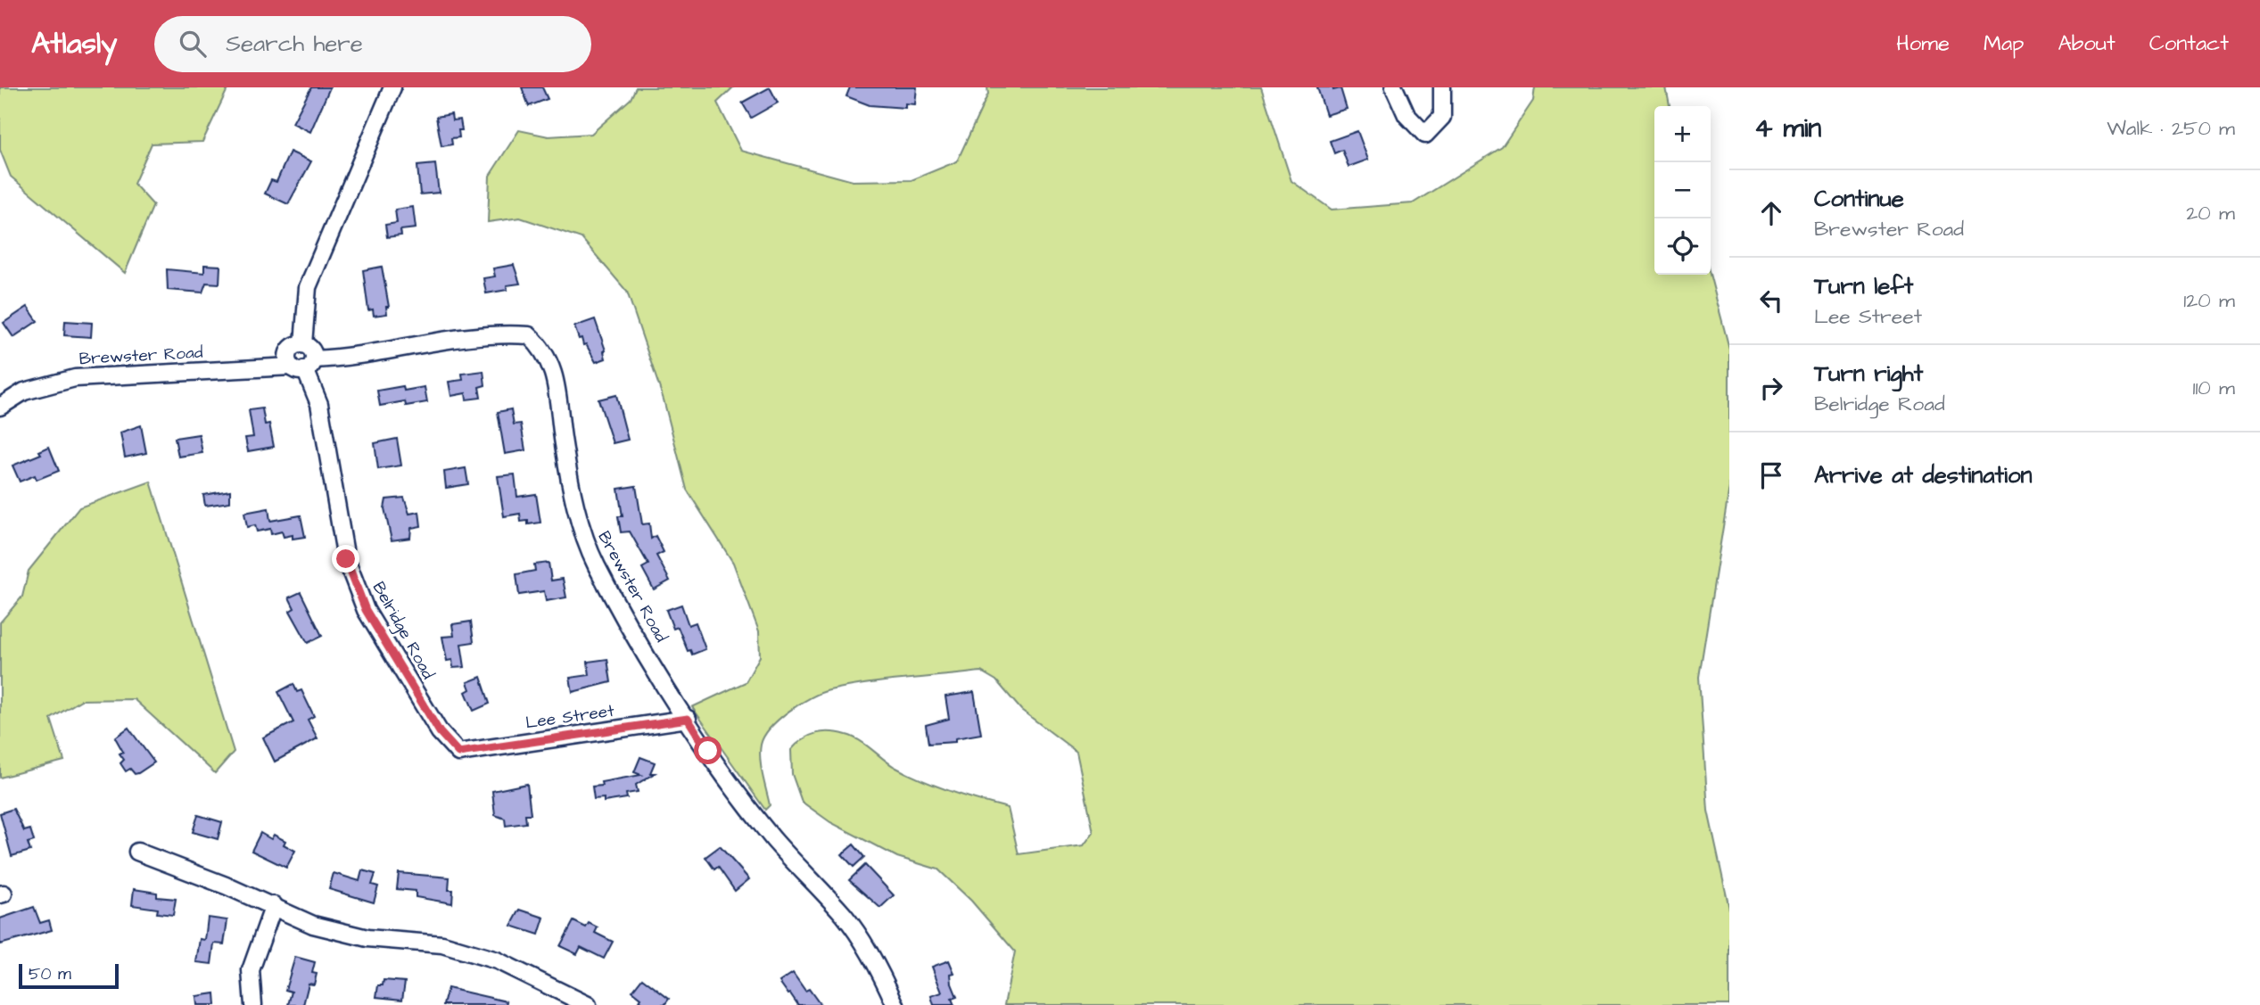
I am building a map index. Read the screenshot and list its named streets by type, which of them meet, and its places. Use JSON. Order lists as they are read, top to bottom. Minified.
{"streets":{"street":["Brewster Road","Belridge Road","Lee Street"]},"crossings":[["Brewster Road","Belridge Road"],["Brewster Road","Lee Street"],["Belridge Road","Lee Street"]],"scale_bar":"50 m","page":{"header":"Atlasly","search":"Search here","nav":["Home","Map","About","Contact"],"heading":["4 min","Walk · 250 m"],"map_buttons":["+","−"],"list":[["Continue","Brewster Road","20 m"],["Turn left","Lee Street","120 m"],["Turn right","Belridge Road","110 m"],"Arrive at destination"],"scale":"50 m"}}
